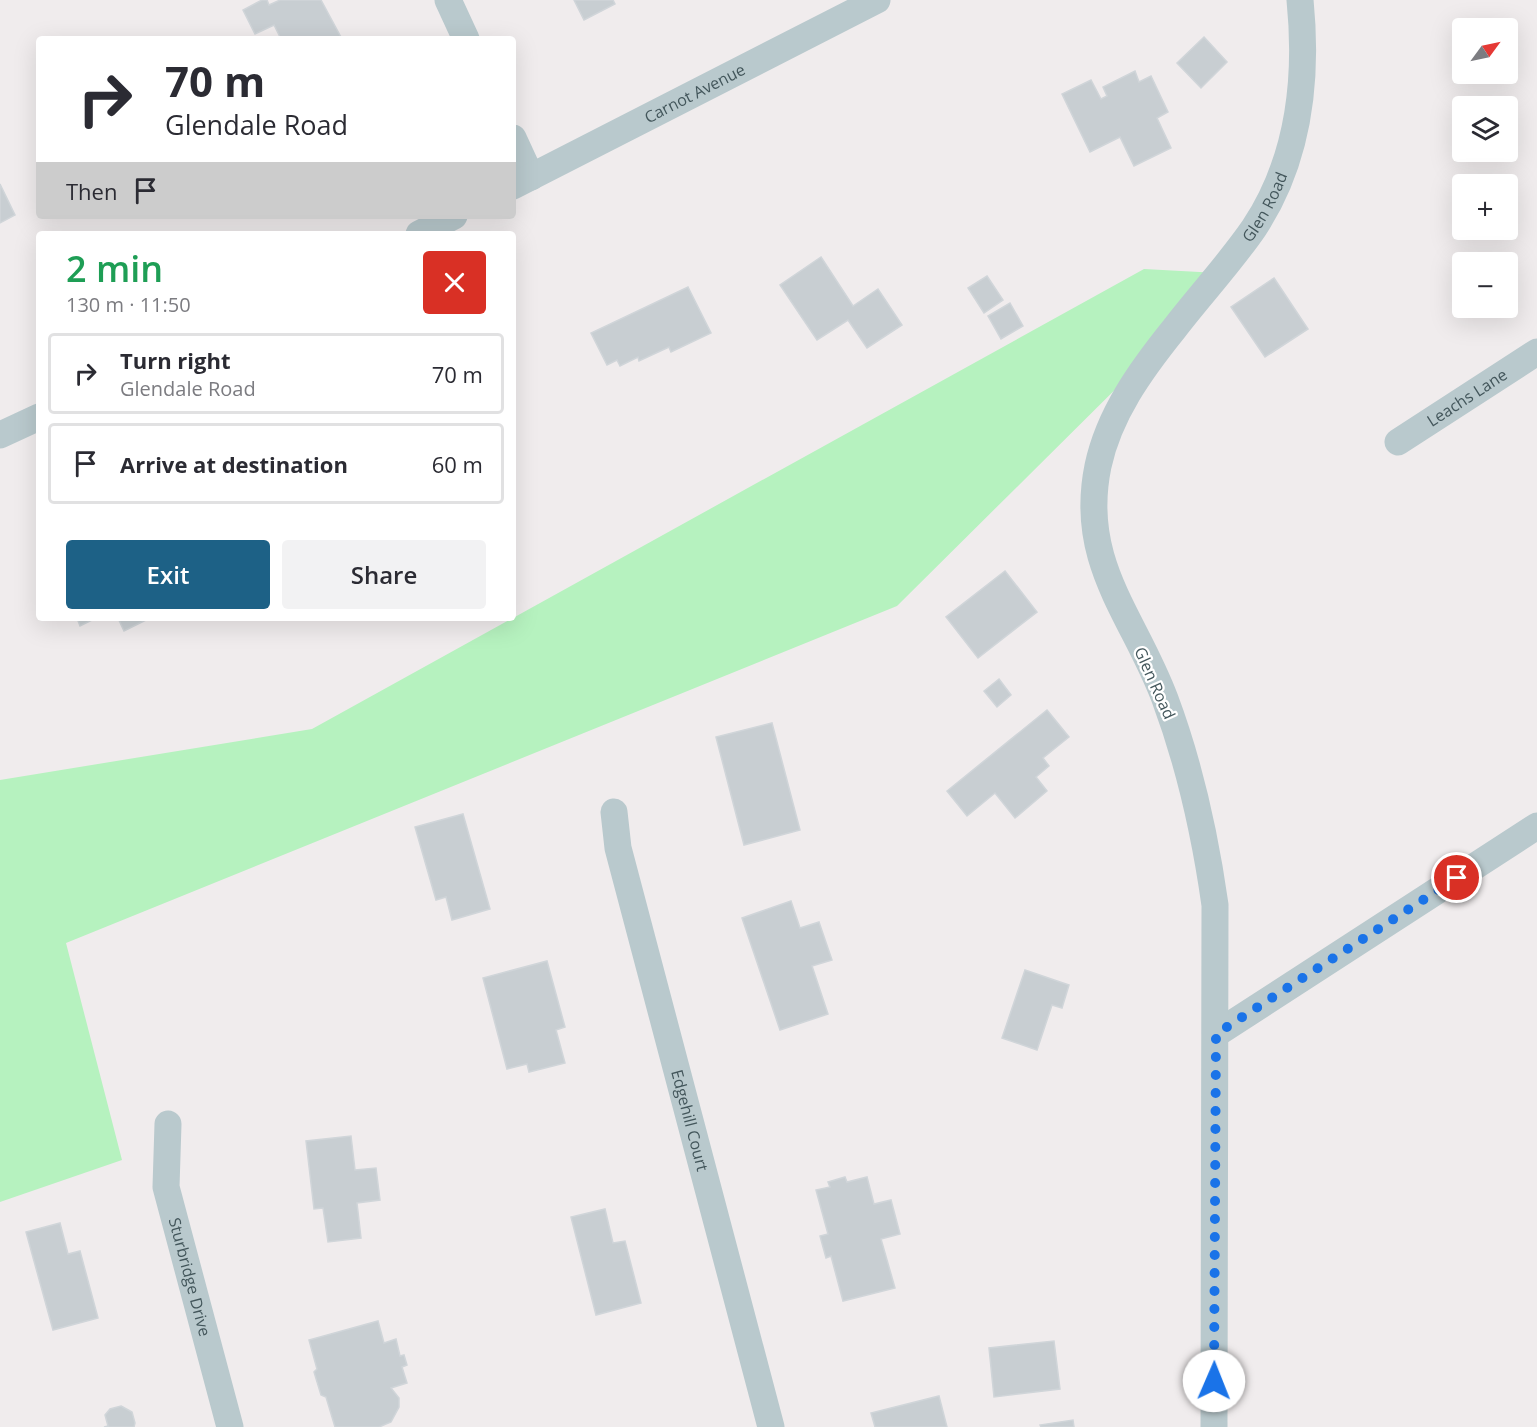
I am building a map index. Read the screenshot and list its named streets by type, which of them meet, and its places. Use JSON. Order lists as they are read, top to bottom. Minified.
{"streets":{"street":["Carnot Avenue","Glen Road","Leachs Lane","Edgehill Court","Sturbridge Drive"]},"north":"top right","page":{"map_buttons":["+","−"],"turn":["70 m","Glendale Road"],"then":"Then","heading":["2 min","130 m · 11:50"],"list":[{"name":"Turn right","note":"Glendale Road","value":"70 m"},{"name":"Arrive at destination","value":"60 m"}],"buttons":["Exit","Share"]}}
